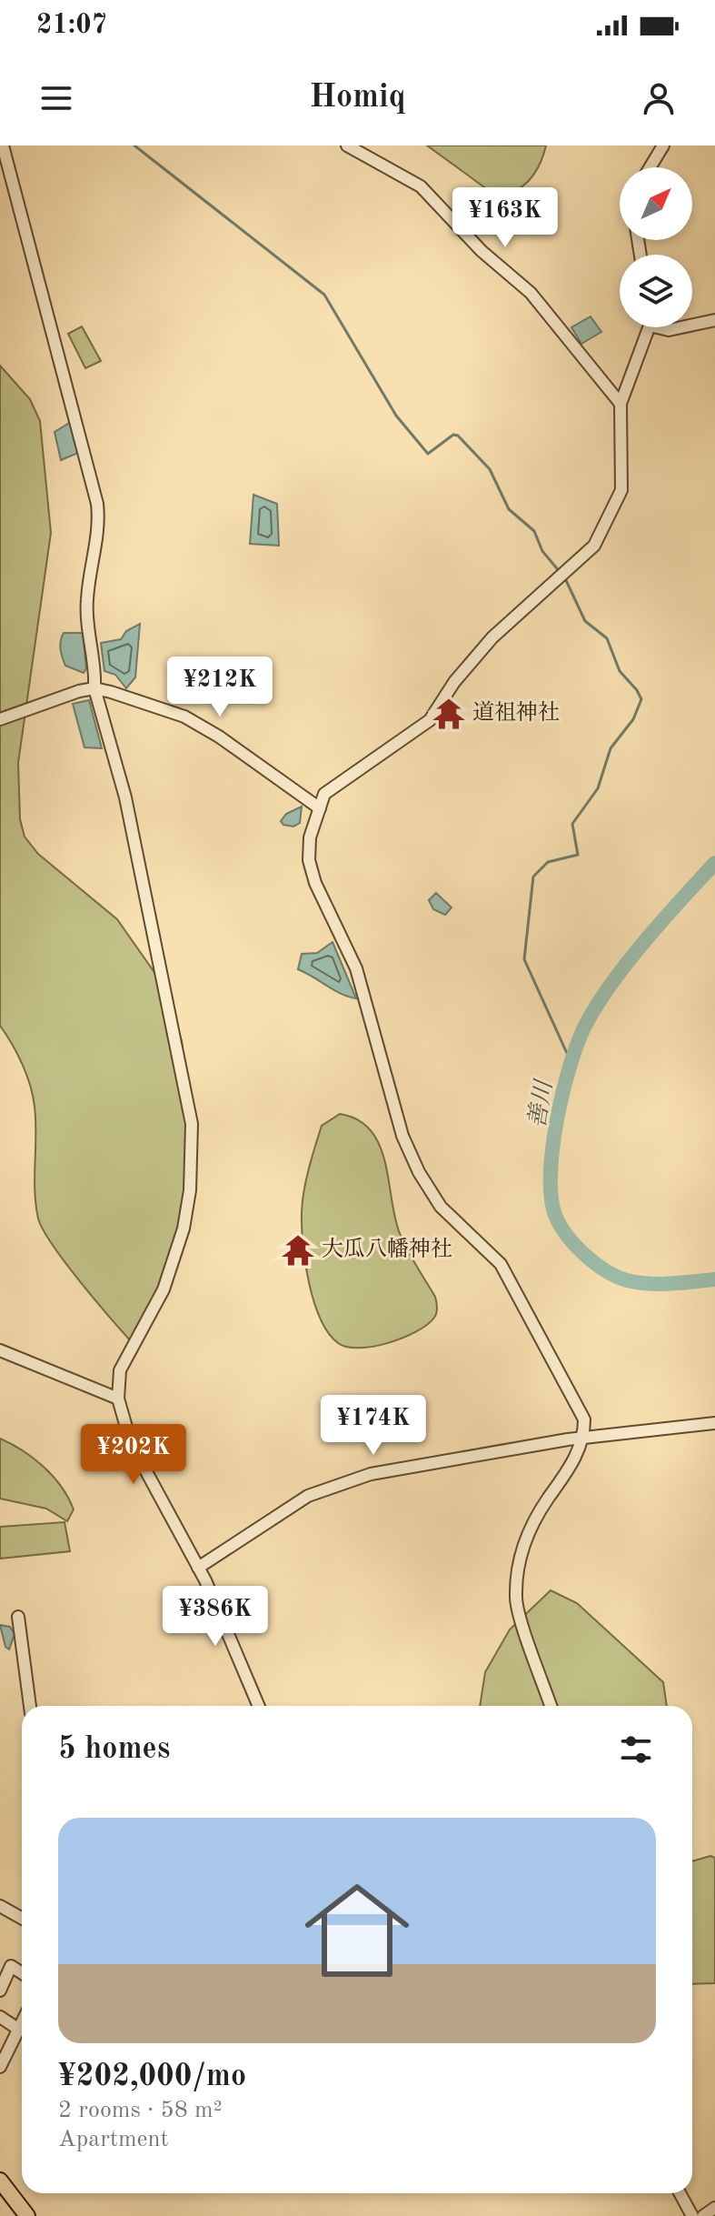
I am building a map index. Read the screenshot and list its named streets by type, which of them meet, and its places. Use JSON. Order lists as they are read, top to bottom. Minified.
{"water":["善川"],"places":{"temple":["道祖神社","大瓜八幡神社"]},"north":"top right","page":{"status":"21:07","header":"Homiq","price":["¥163K","¥212K","¥174K","¥202K","¥386K"],"heading":"5 homes","list":[{"name":"¥202,000/mo","note":"2 rooms · 58 m² · Apartment"}]}}
